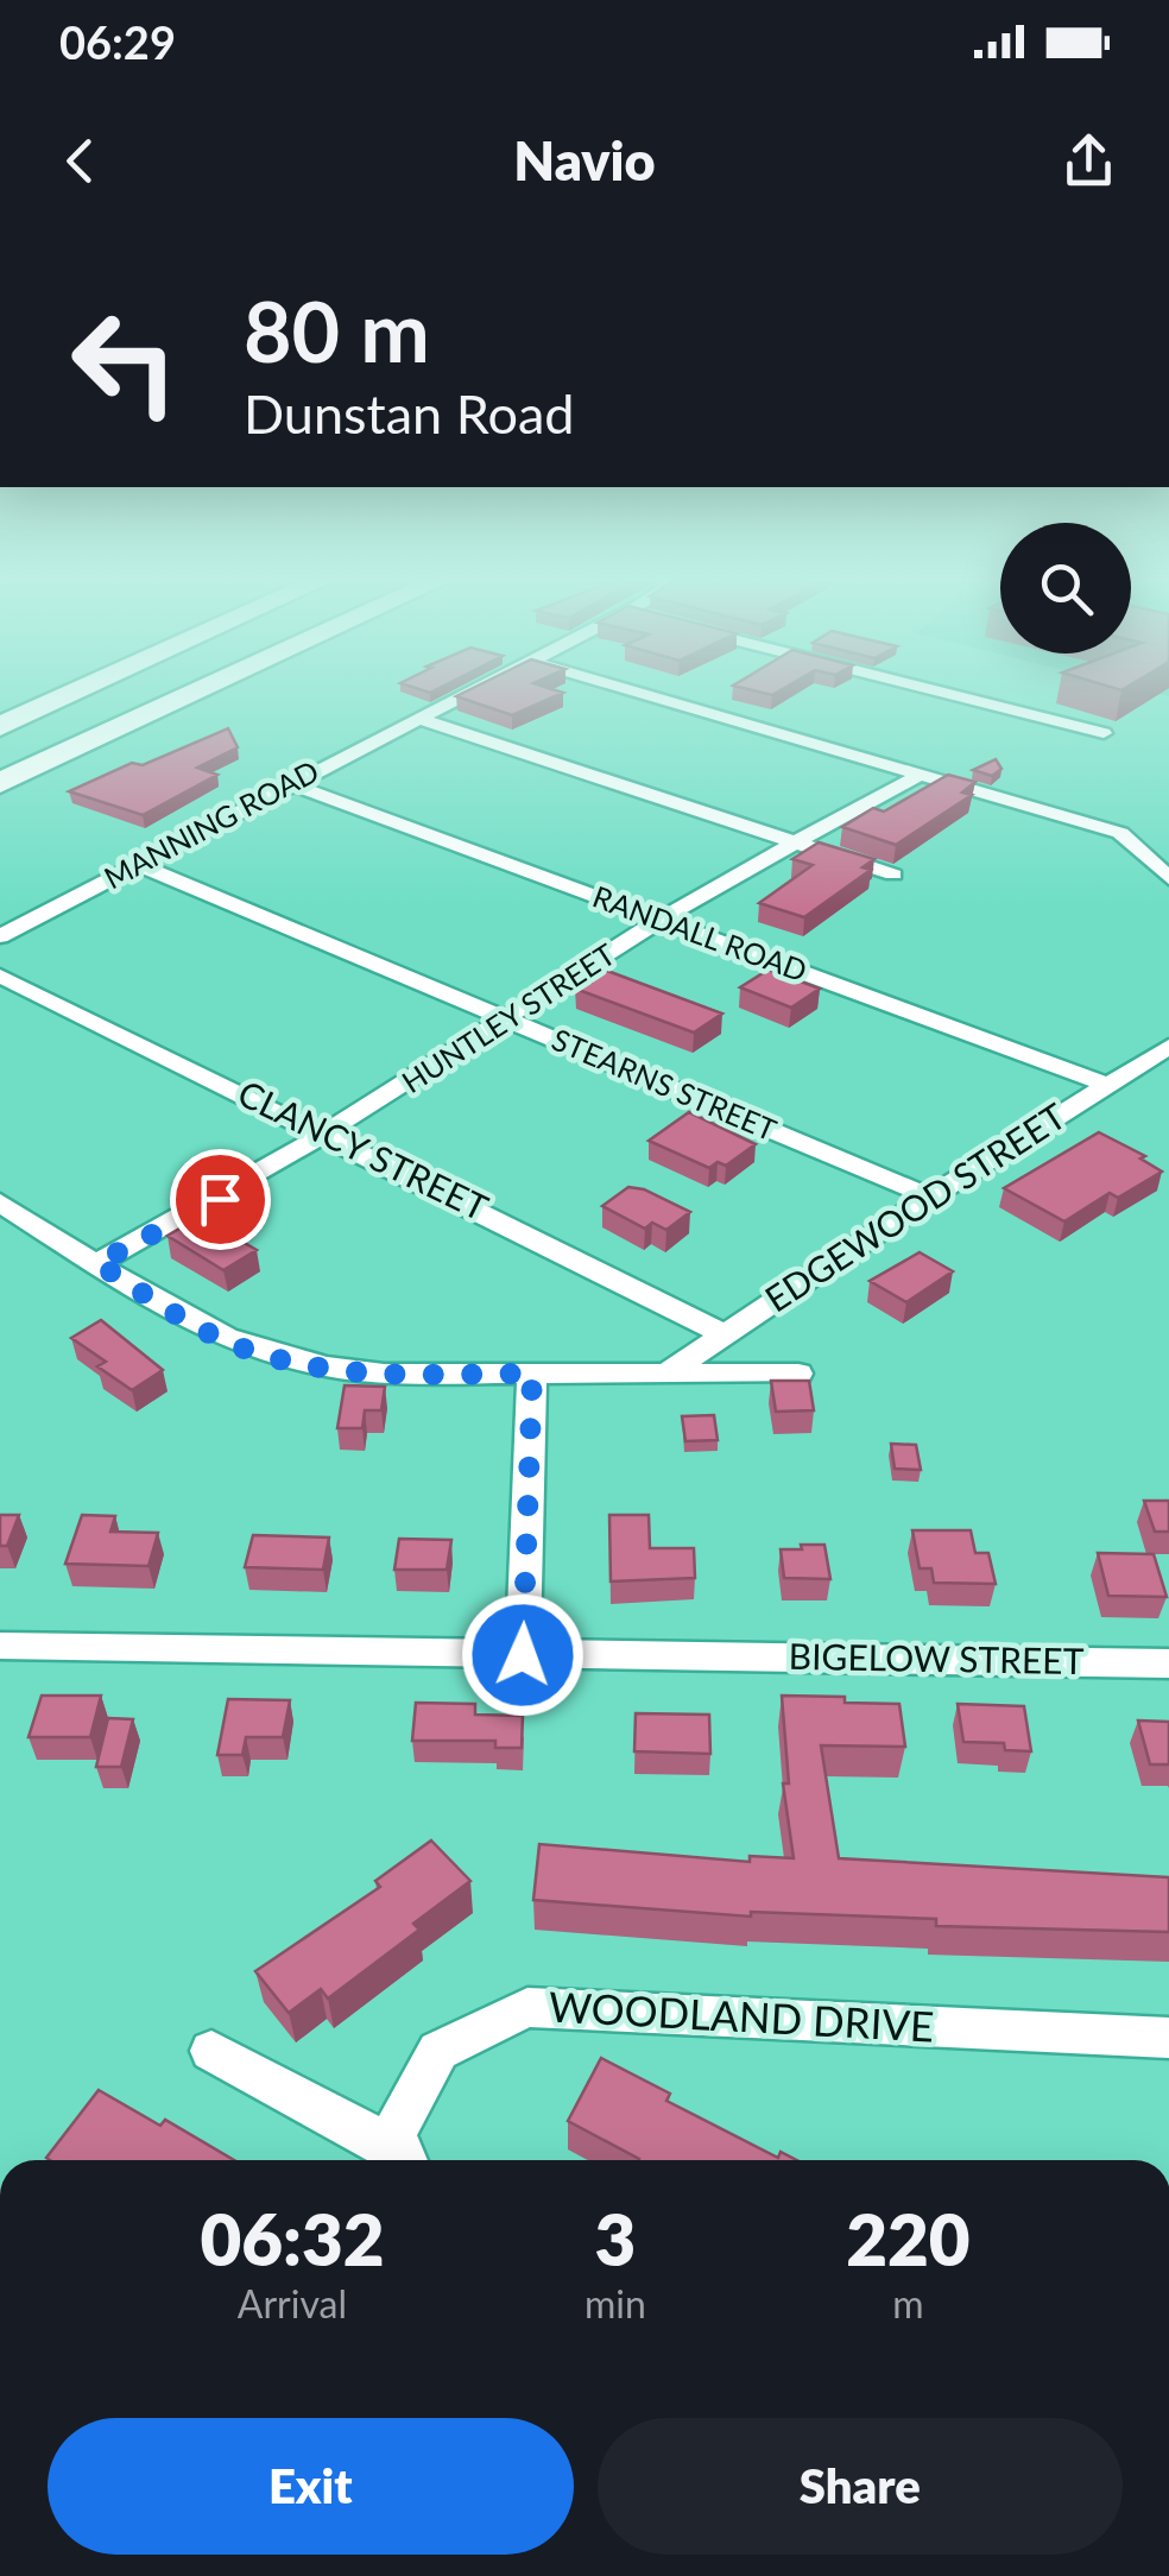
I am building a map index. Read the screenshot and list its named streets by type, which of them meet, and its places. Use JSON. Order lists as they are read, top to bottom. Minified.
{"streets":{"street":["MANNING ROAD","RANDALL ROAD","HUNTLEY STREET","STEARNS STREET","CLANCY STREET","EDGEWOOD STREET","BIGELOW STREET","WOODLAND DRIVE"]},"crossings":[["MANNING ROAD","RANDALL ROAD"],["MANNING ROAD","STEARNS STREET"],["RANDALL ROAD","HUNTLEY STREET"],["RANDALL ROAD","EDGEWOOD STREET"],["HUNTLEY STREET","STEARNS STREET"],["HUNTLEY STREET","CLANCY STREET"],["STEARNS STREET","EDGEWOOD STREET"],["CLANCY STREET","EDGEWOOD STREET"]],"page":{"status":"06:29","header":"Navio","turn":["80 m","Dunstan Road"],"eta":["06:32","Arrival","3","min","220","m"],"buttons":["Exit","Share"]}}
